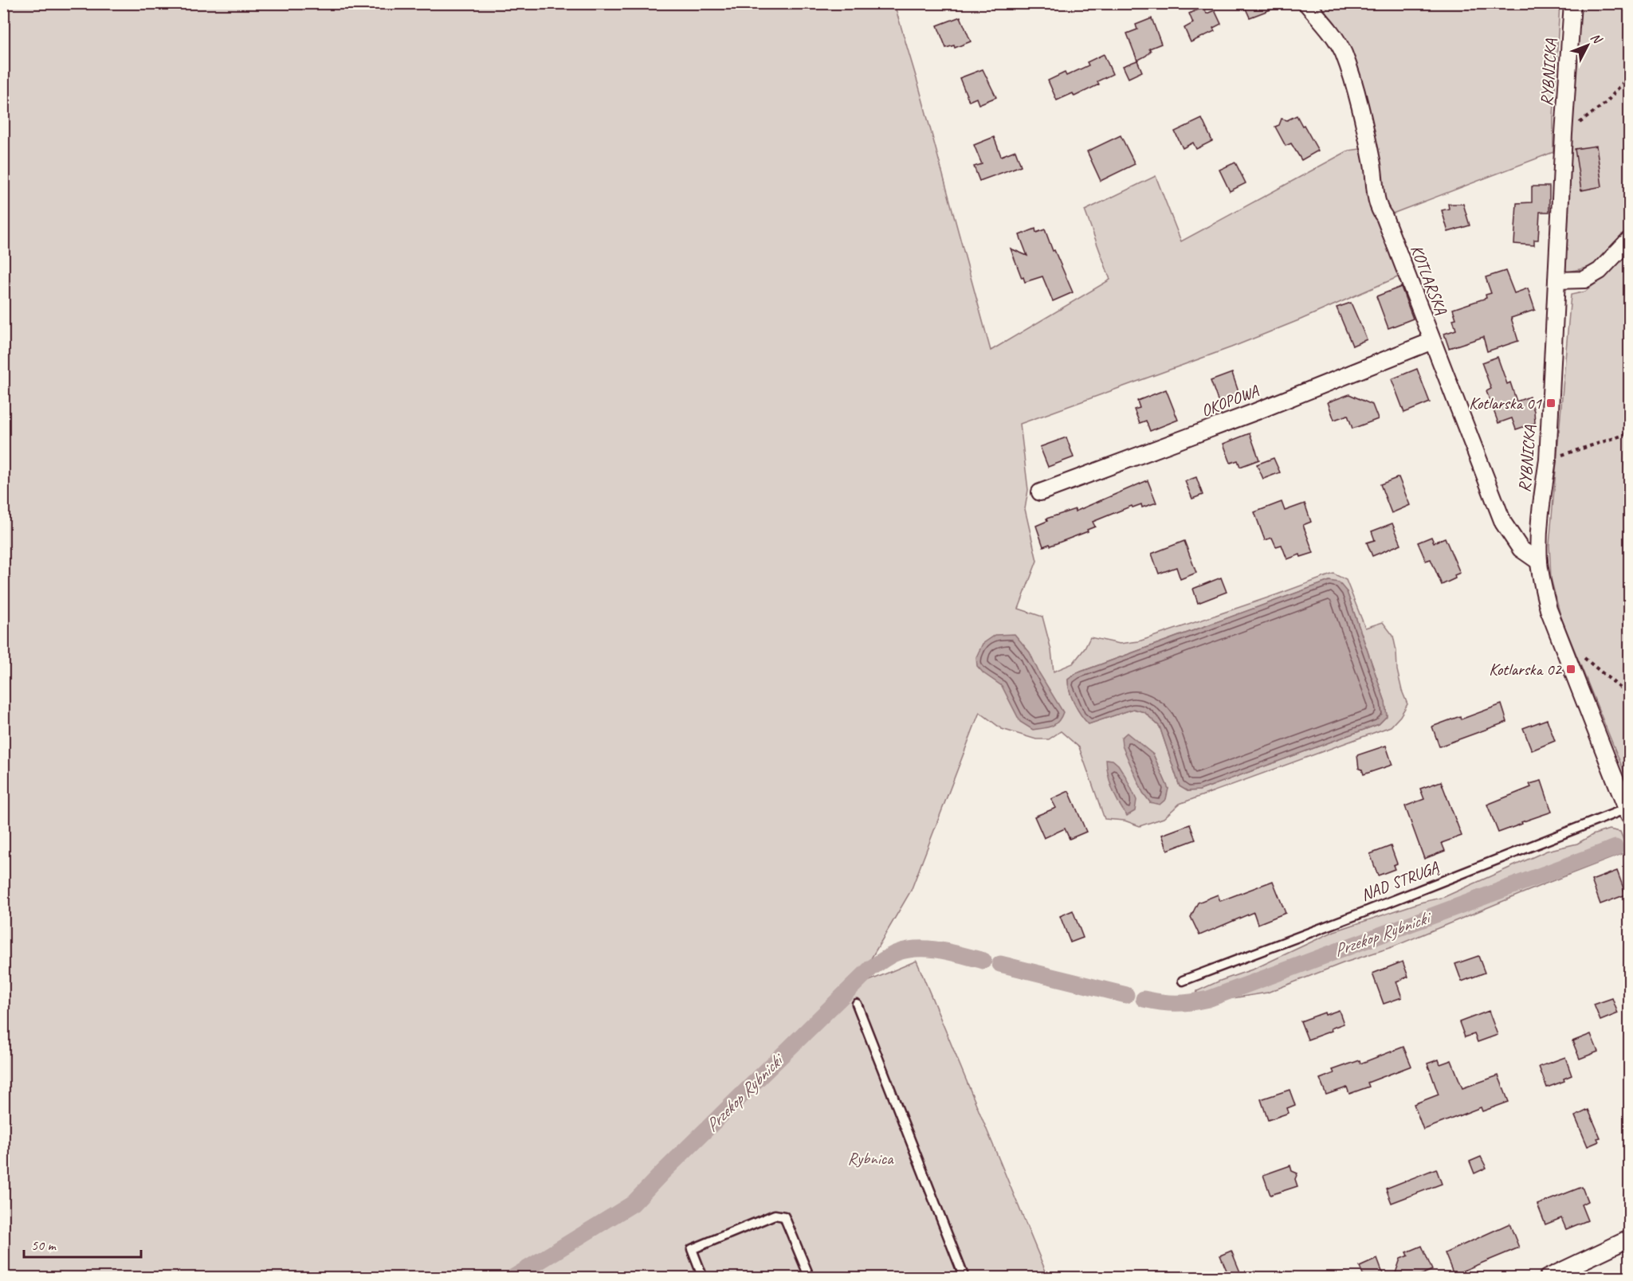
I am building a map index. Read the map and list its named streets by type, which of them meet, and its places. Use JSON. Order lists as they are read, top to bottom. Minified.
{"streets":{"street":["RYBNICKA","KOTLARSKA","OKOPOWA"],"lane":["NAD STRUGĄ"]},"crossings":[["RYBNICKA","KOTLARSKA"],["RYBNICKA","NAD STRUGĄ"],["KOTLARSKA","OKOPOWA"]],"water":["Przekop Rybnicki"],"parks":["Rybnica"],"places":{"transit":["Kotlarska 01","Kotlarska 02"]},"scale_bar":"50 m","north":"top right"}
